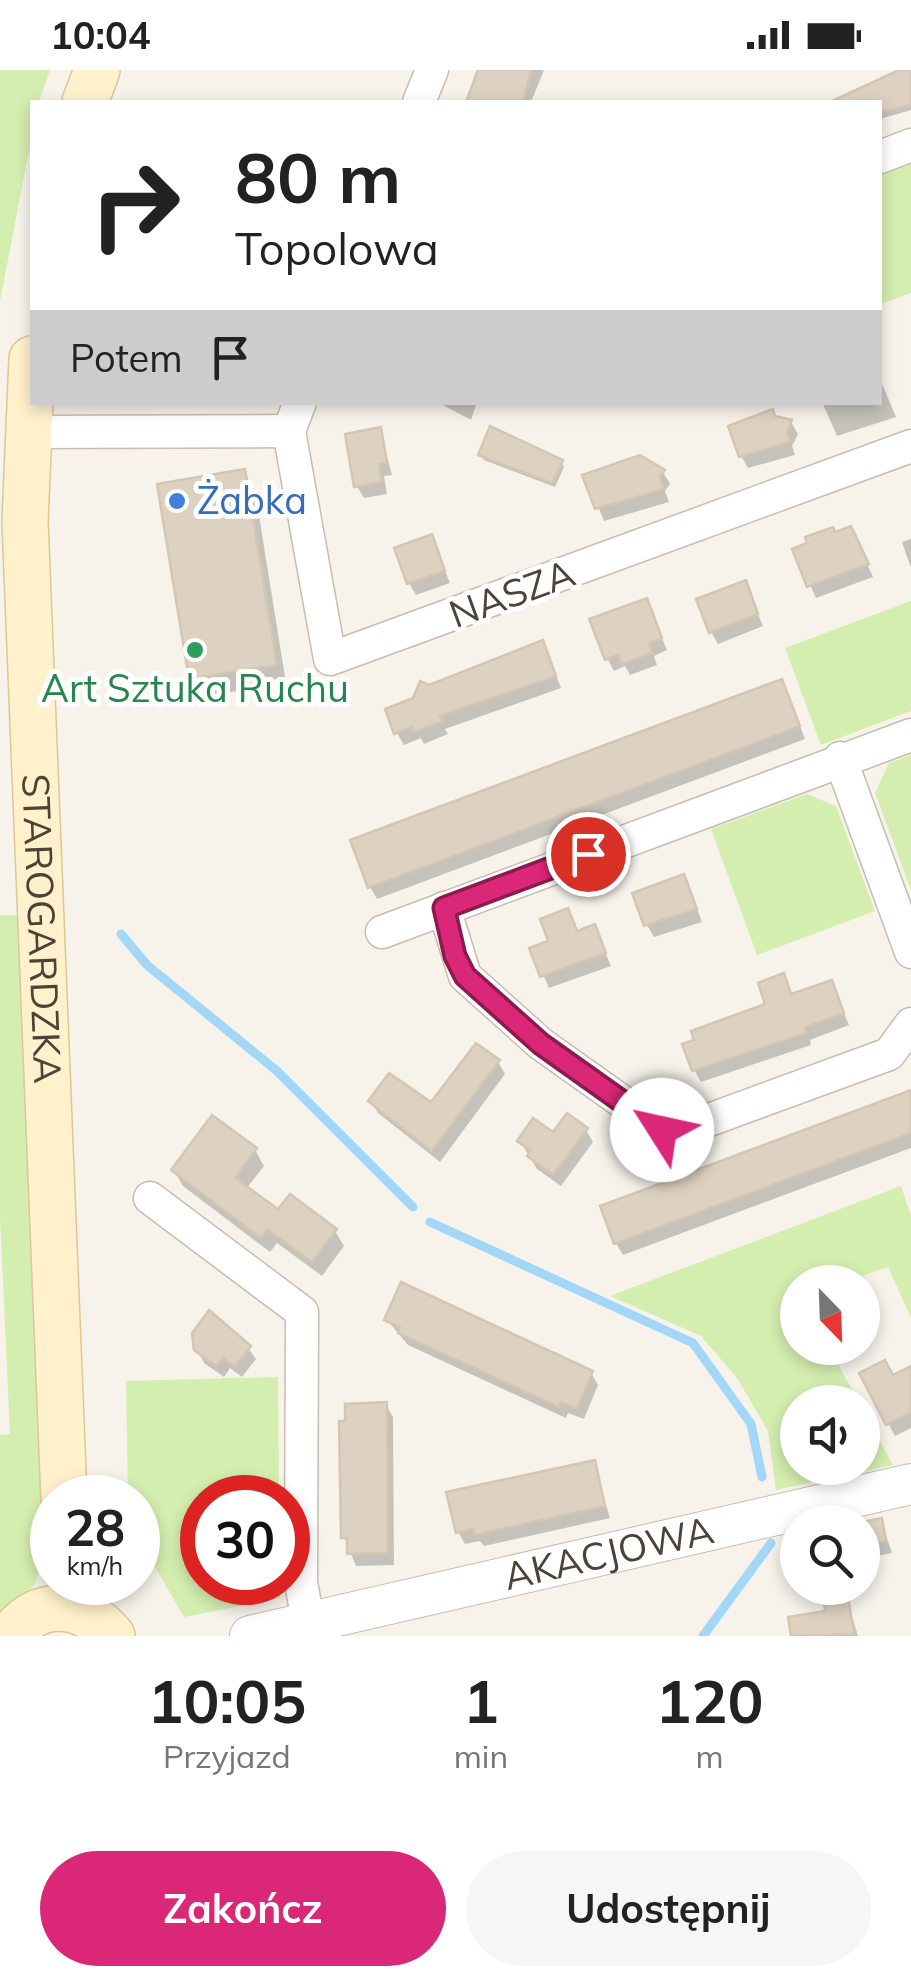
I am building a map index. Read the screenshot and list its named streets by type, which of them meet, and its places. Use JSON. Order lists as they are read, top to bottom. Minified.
{"streets":{"main road":["STAROGARDZKA"],"street":["NASZA","AKACJOWA"]},"crossings":[["NASZA","STAROGARDZKA"]],"places":["Żabka","Art Sztuka Ruchu"],"north":"bottom right","page":{"status":"10:04","turn":["80 m","Topolowa"],"then":"Potem","speed":"28 km/h","limit":"30","eta":["10:05","Przyjazd","1","min","120","m"],"buttons":["Zakończ","Udostępnij"]}}
